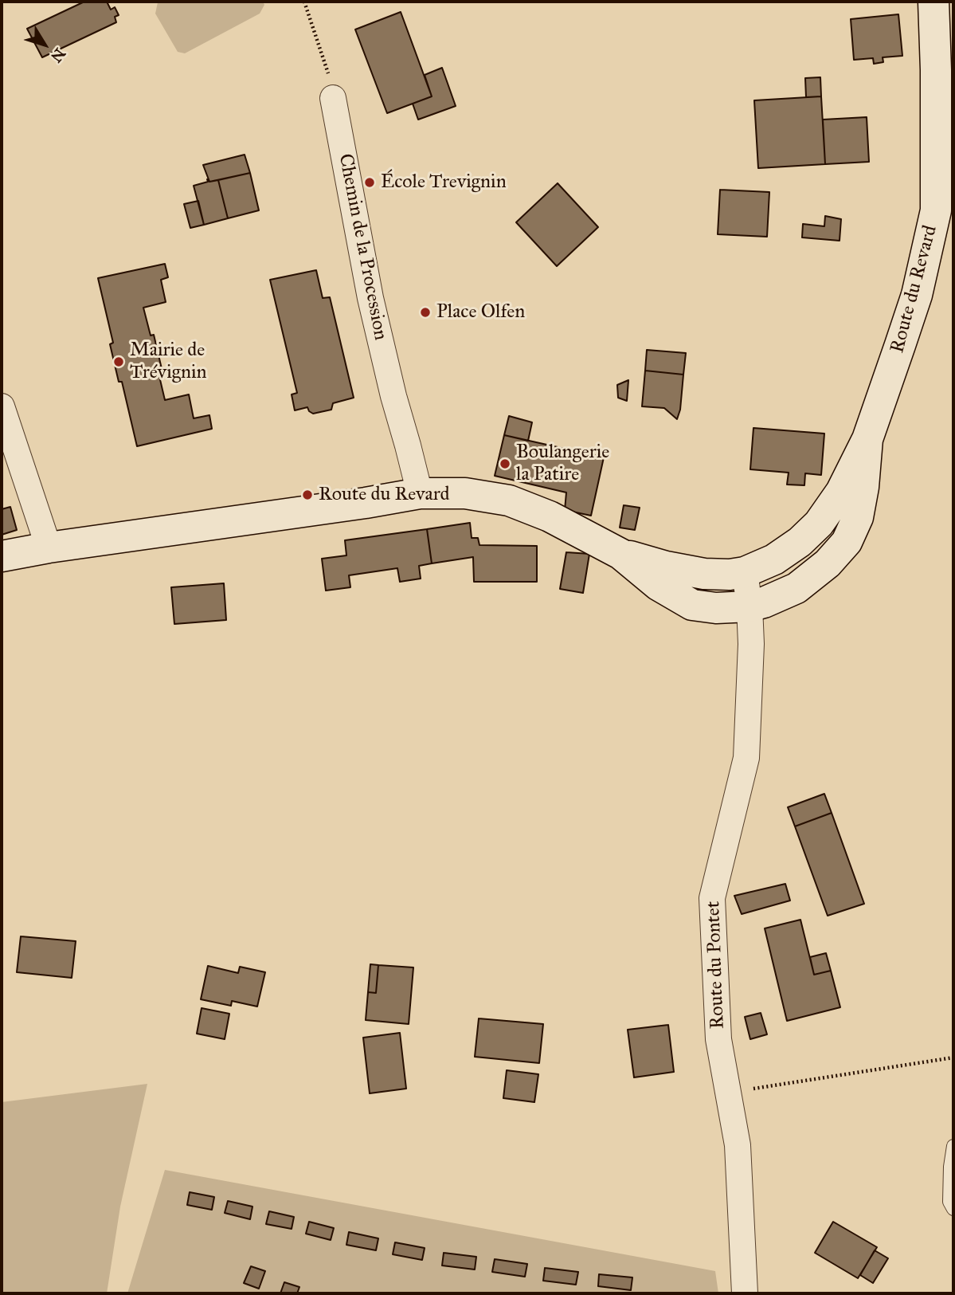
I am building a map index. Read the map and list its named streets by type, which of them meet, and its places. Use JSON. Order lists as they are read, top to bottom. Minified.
{"streets":{"main road":["Route du Revard"],"street":["Chemin de la Procession","Route du Pontet"]},"crossings":[["Chemin de la Procession","Route du Revard"],["Route du Revard","Route du Pontet"]],"places":["École Trevignin","Place Olfen","Mairie de Trévignin","Boulangerie la Patire","Route du Revard"],"north":"bottom right"}
